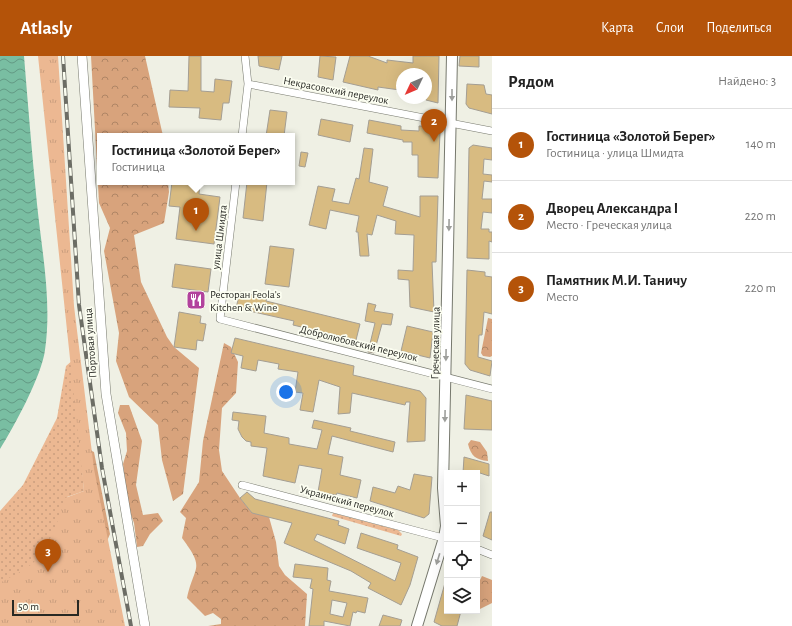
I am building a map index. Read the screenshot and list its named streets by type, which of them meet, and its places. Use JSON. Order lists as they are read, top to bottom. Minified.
{"streets":{"main road":["Греческая улица"],"street":["Некрасовский переулок","улица Шмидта","Портовая улица","Добролюбовский переулок","Украинский переулок"]},"crossings":[["Некрасовский переулок","Греческая улица"],["улица Шмидта","Добролюбовский переулок"],["Добролюбовский переулок","Греческая улица"]],"one_way":["Греческая улица"],"places":{"restaurant":["Ресторан Feola’s Kitchen & Wine"]},"scale_bar":"50 m","north":"bottom left","page":{"header":"Atlasly","nav":["Карта","Слои","Поделиться"],"heading":["Рядом","Найдено: 3"],"list":[{"mark":"1","name":"Гостиница «Золотой Берег»","note":"Гостиница · улица Шмидта","value":"140 m"},{"mark":"2","name":"Дворец Александра I","note":"Место · Греческая улица","value":"220 m"},{"mark":"3","name":"Памятник М.И. Таничу","note":"Место","value":"220 m"}],"pins":["2","1","3"],"popup":["Гостиница «Золотой Берег»","Гостиница"],"map_buttons":["+","−"],"scale":"50 m"}}
